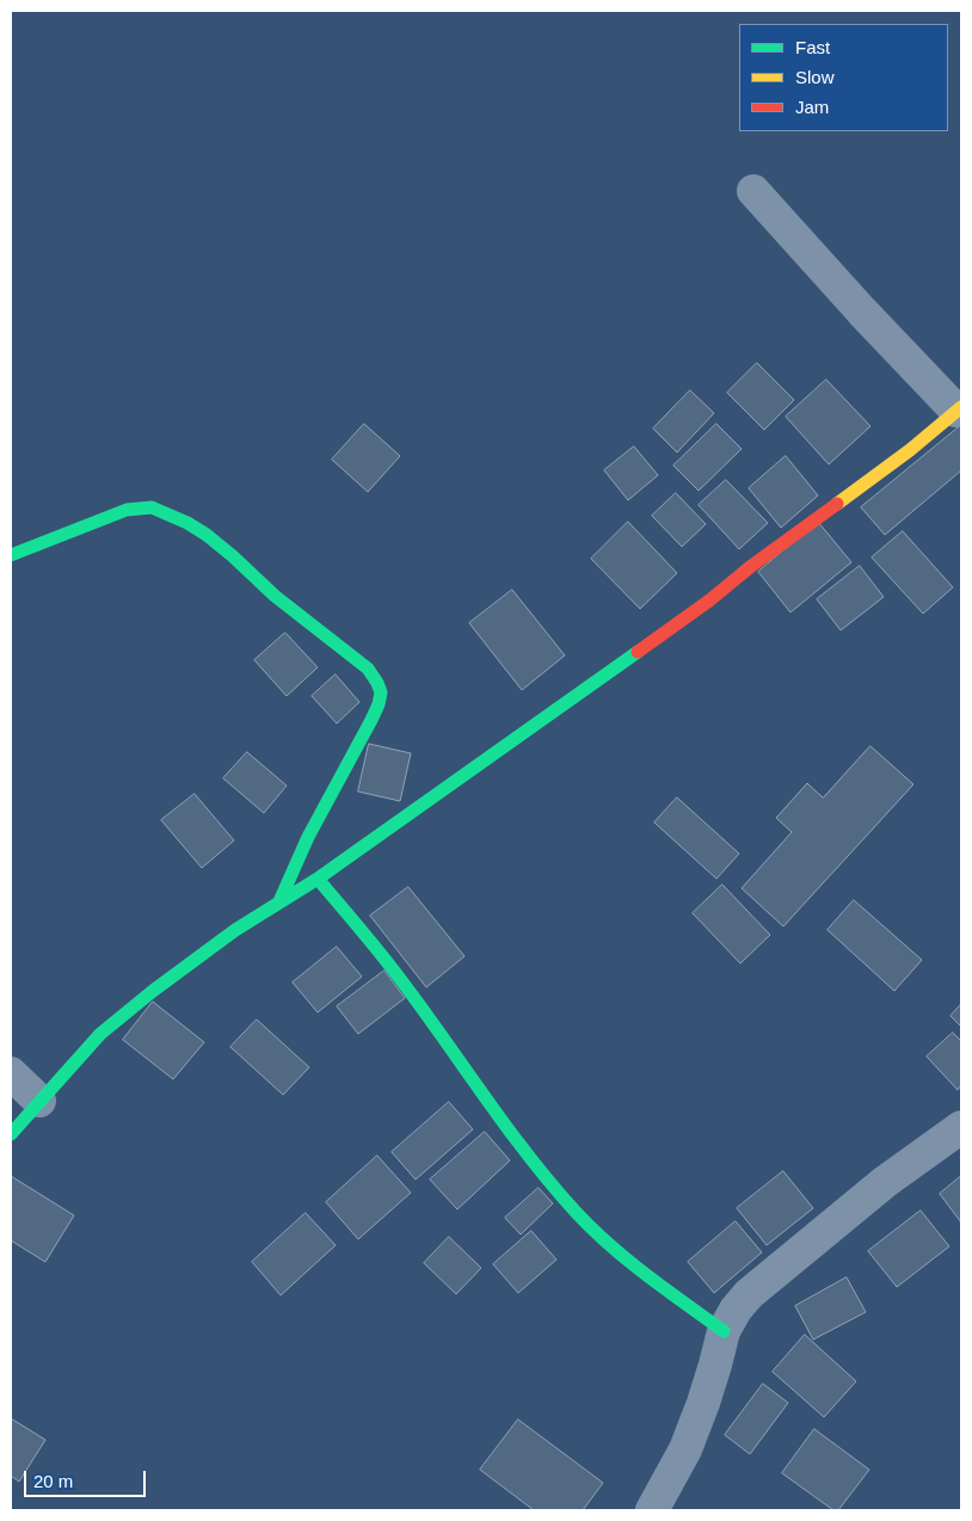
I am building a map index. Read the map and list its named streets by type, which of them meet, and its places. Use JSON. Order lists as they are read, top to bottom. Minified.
{"legend":["Fast","Slow","Jam"],"scale_bar":"20 m"}
